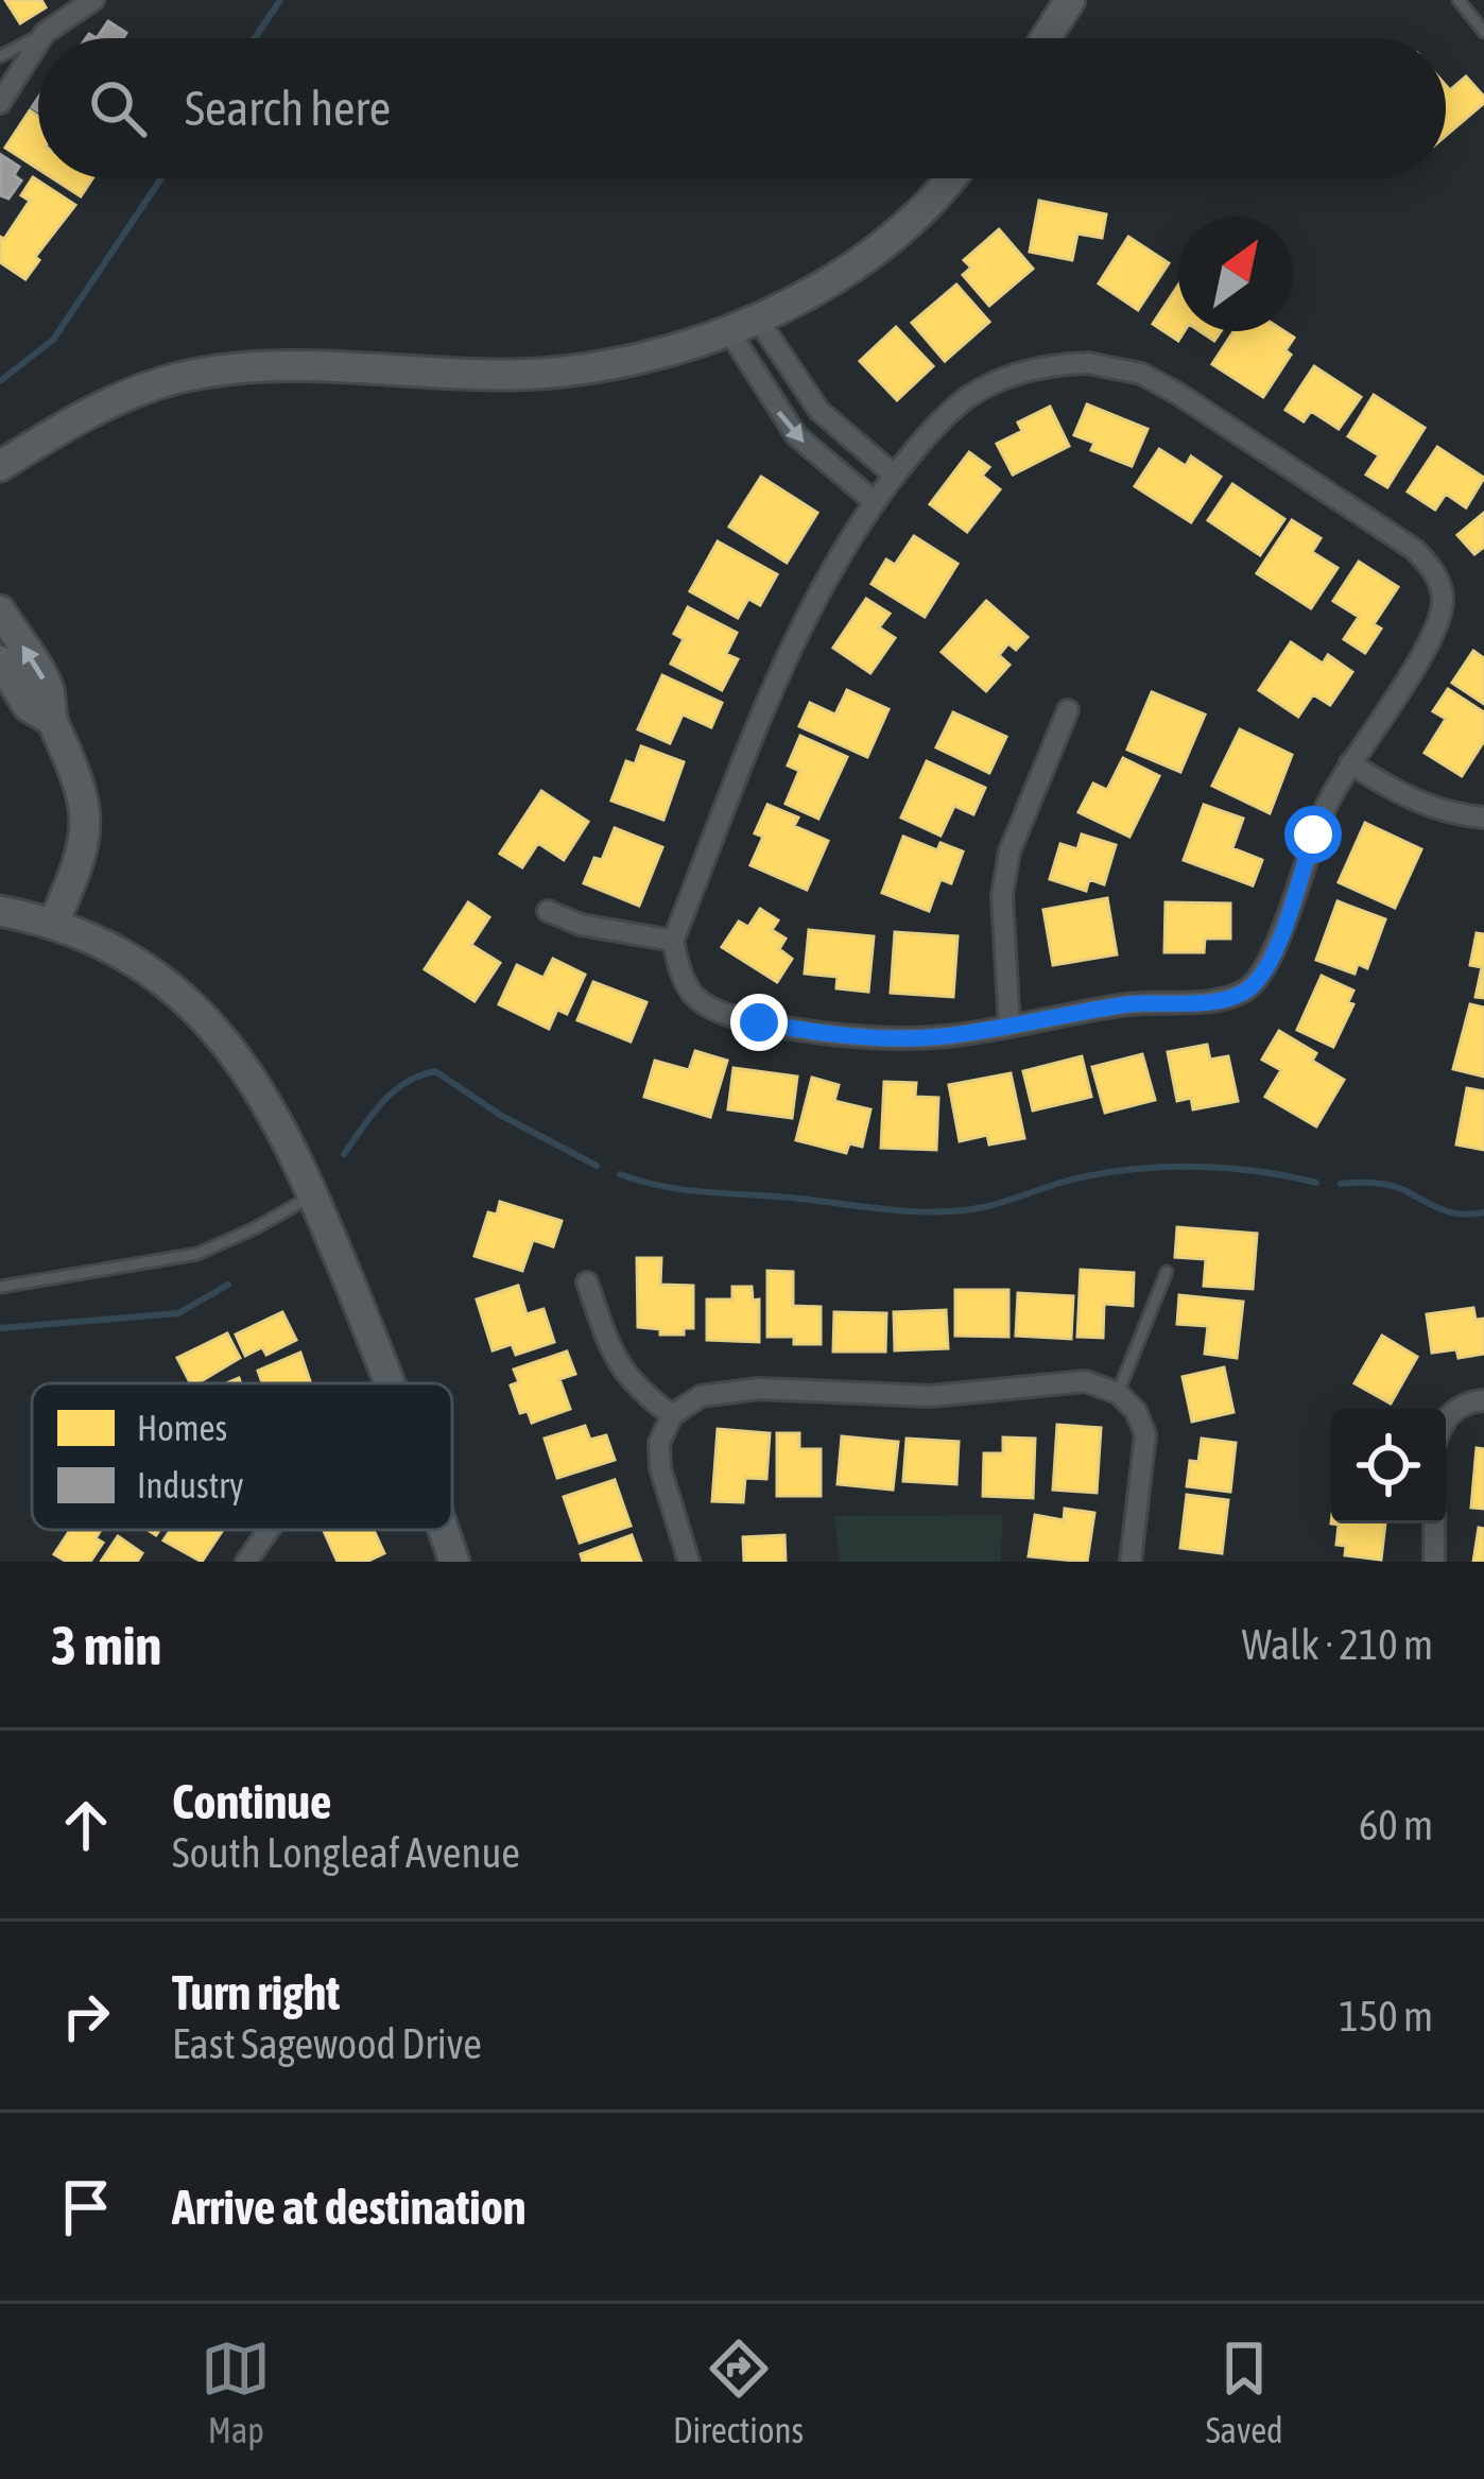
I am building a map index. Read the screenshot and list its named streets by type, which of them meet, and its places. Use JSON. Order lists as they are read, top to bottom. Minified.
{"legend":["Homes","Industry"],"north":"top right","page":{"search":"Search here","heading":["3 min","Walk · 210 m"],"list":[["Continue","South Longleaf Avenue","60 m"],["Turn right","East Sagewood Drive","150 m"],"Arrive at destination"],"nav":["Map","Directions","Saved"]}}
